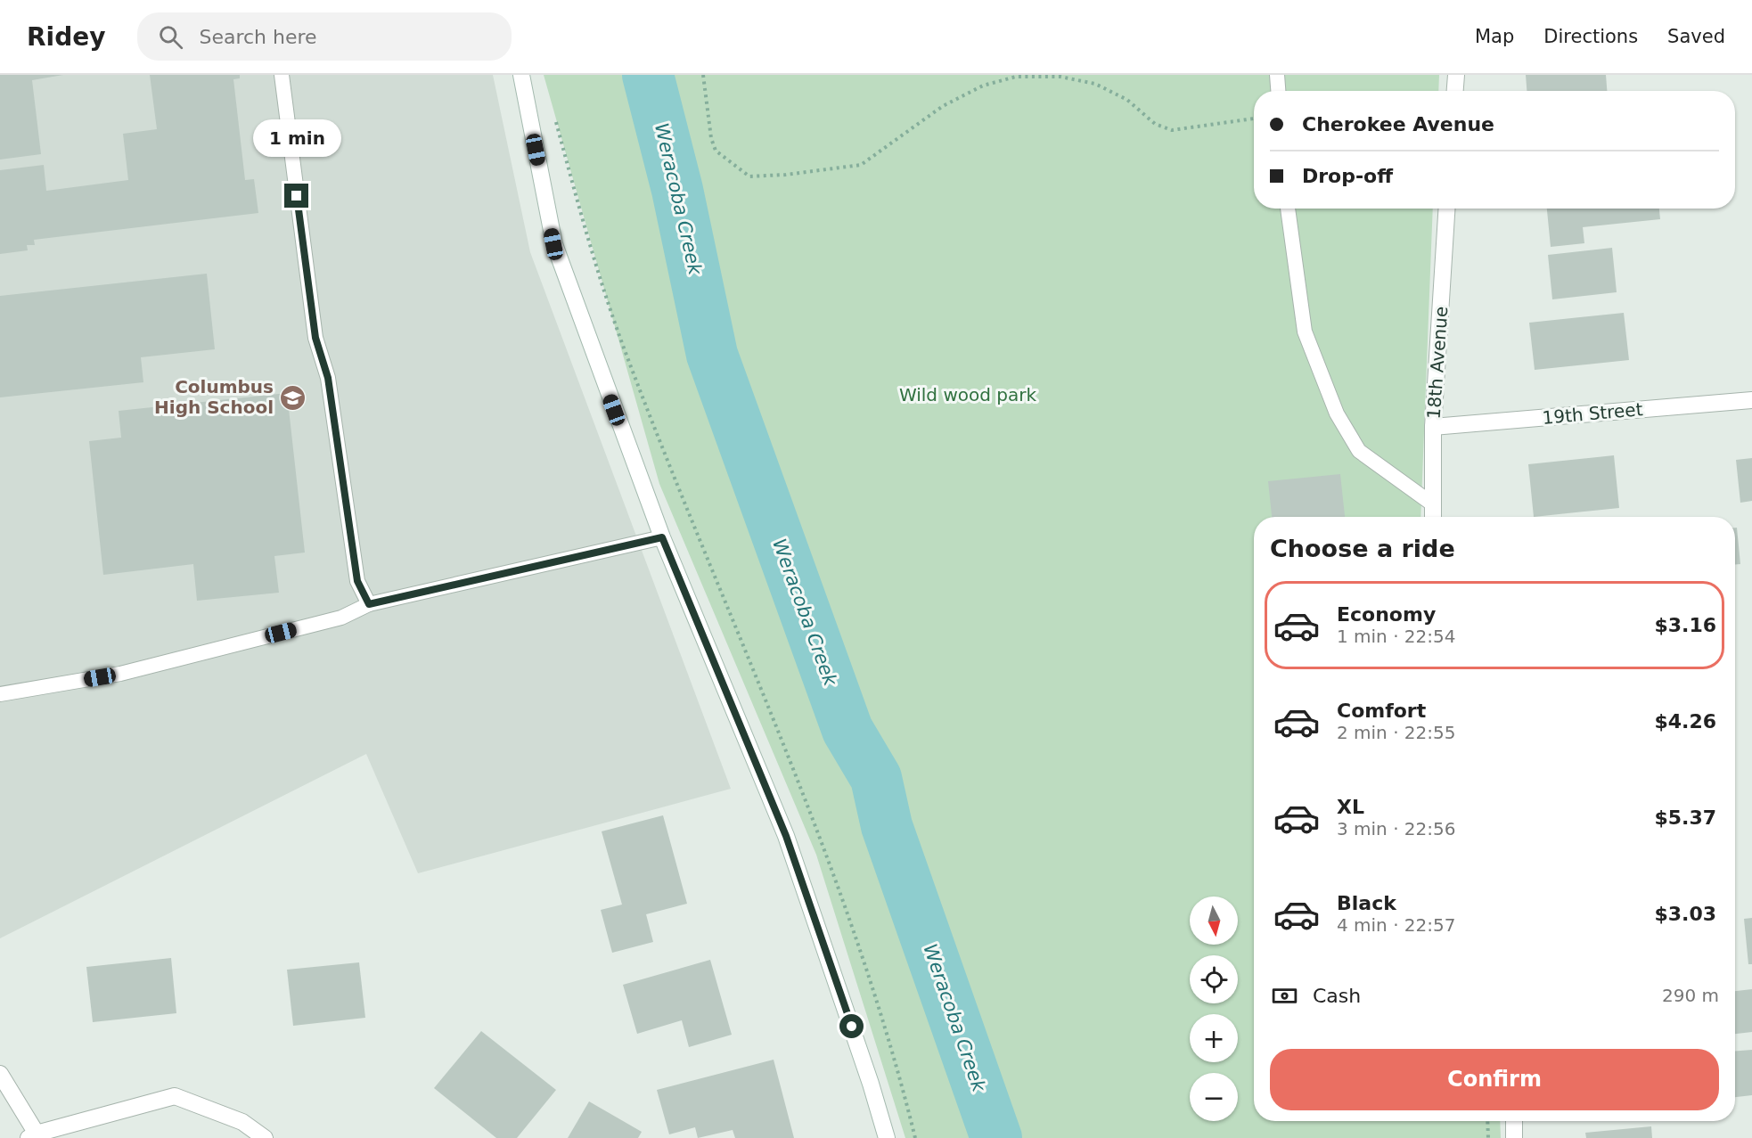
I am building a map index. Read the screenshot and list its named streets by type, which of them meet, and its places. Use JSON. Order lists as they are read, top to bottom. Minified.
{"streets":{"street":["18th Avenue","19th Street"]},"crossings":[["18th Avenue","19th Street"]],"water":["Weracoba Creek"],"parks":["Wild wood park"],"places":{"school or university":["Columbus High School"]},"north":"bottom","page":{"header":"Ridey","search":"Search here","nav":["Map","Directions","Saved"],"banner":["Cherokee Avenue","Drop-off"],"bubble":"1 min","heading":"Choose a ride","list":[{"name":"Economy","note":"1 min · 22:54","value":"$3.16"},{"name":"Comfort","note":"2 min · 22:55","value":"$4.26"},{"name":"XL","note":"3 min · 22:56","value":"$5.37"},{"name":"Black","note":"4 min · 22:57","value":"$3.03"}],"map_buttons":["+","−"],"pay":["Cash","290 m"],"buttons":"Confirm"}}
